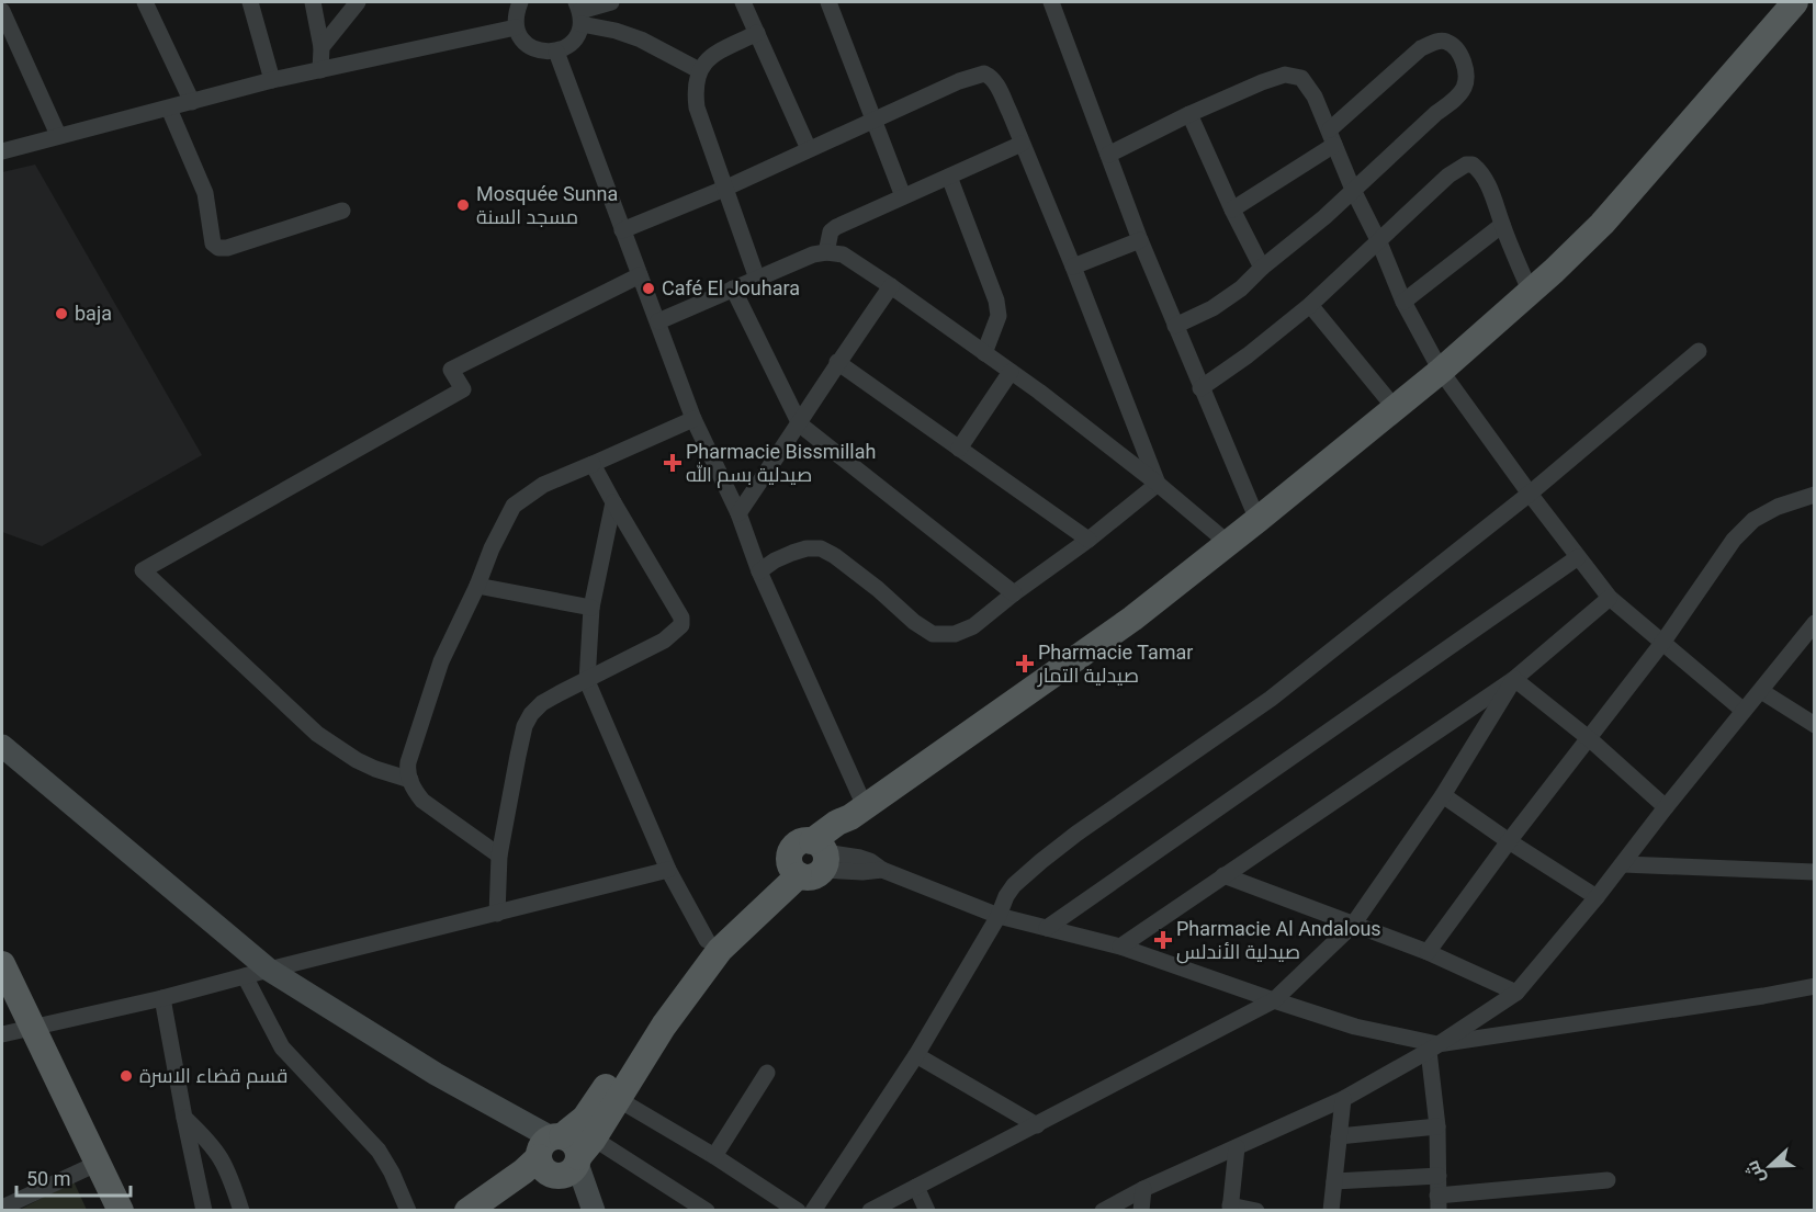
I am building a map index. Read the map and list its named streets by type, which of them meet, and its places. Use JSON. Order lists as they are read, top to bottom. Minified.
{"places":{"other":["Mosquée Sunna مسجد السنة","Café El Jouhara","baja","قسم قضاء الاسرة"],"health":["Pharmacie Bissmillah صيدلية بسم الله","Pharmacie Tamar صيدلية التمار","Pharmacie Al Andalous صيدلية الأندلس"]},"scale_bar":"50 m","north":"left"}
